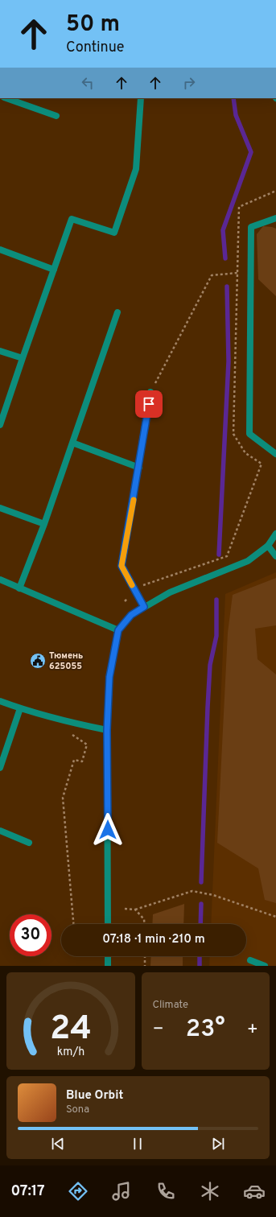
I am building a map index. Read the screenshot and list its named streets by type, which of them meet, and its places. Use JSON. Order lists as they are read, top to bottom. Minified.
{"places":{"public building":["Тюмень 625055"]},"page":{"turn":["50 m","Continue"],"limit":"30","trip":"07:18 · 1 min · 210 m","tile":"Climate","heat":["−","23°","+"],"song":["Blue Orbit","Sona"],"tabs":"07:17","gauge":["24","km/h"]}}
